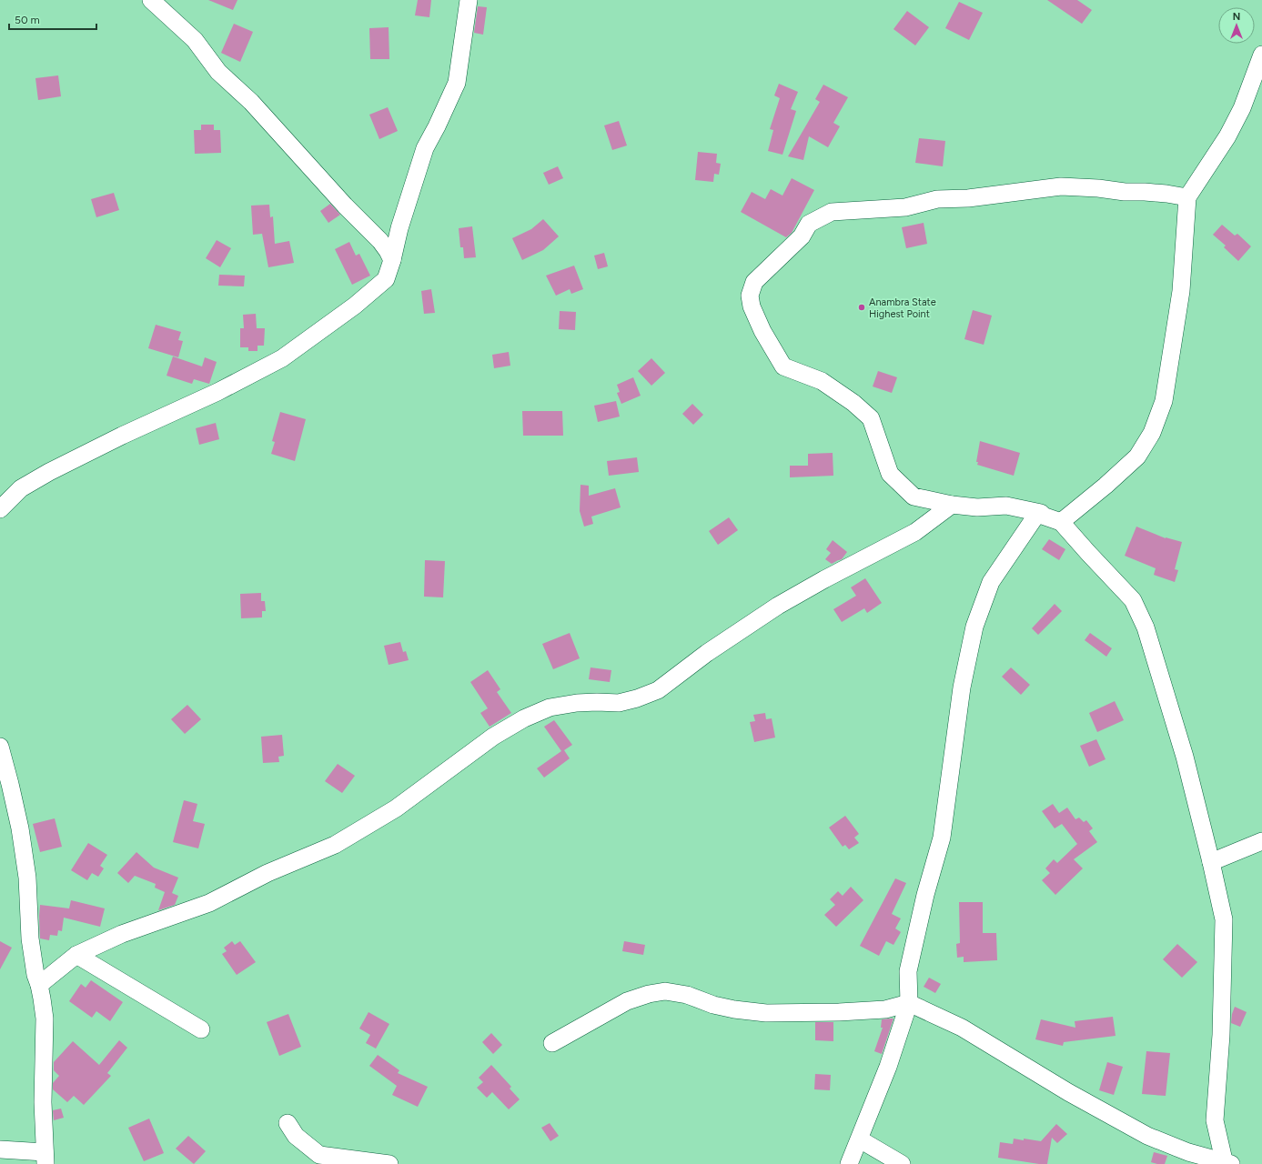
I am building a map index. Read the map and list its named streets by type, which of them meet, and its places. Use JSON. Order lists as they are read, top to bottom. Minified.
{"places":["Anambra State Highest Point"],"scale_bar":"50 m","north":"top"}
